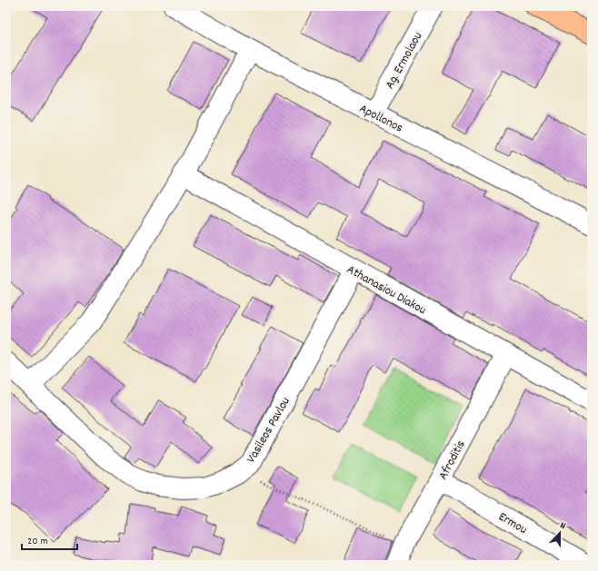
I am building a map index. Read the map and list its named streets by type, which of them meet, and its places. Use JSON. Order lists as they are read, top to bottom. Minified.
{"streets":{"street":["Ag. Ermolaou","Apollonos","Athanasiou Diakou","Vasileos Pavlou","Afroditis","Ermou"]},"crossings":[["Ag. Ermolaou","Apollonos"],["Athanasiou Diakou","Vasileos Pavlou"],["Athanasiou Diakou","Afroditis"],["Afroditis","Ermou"]],"scale_bar":"20 m","north":"top"}
